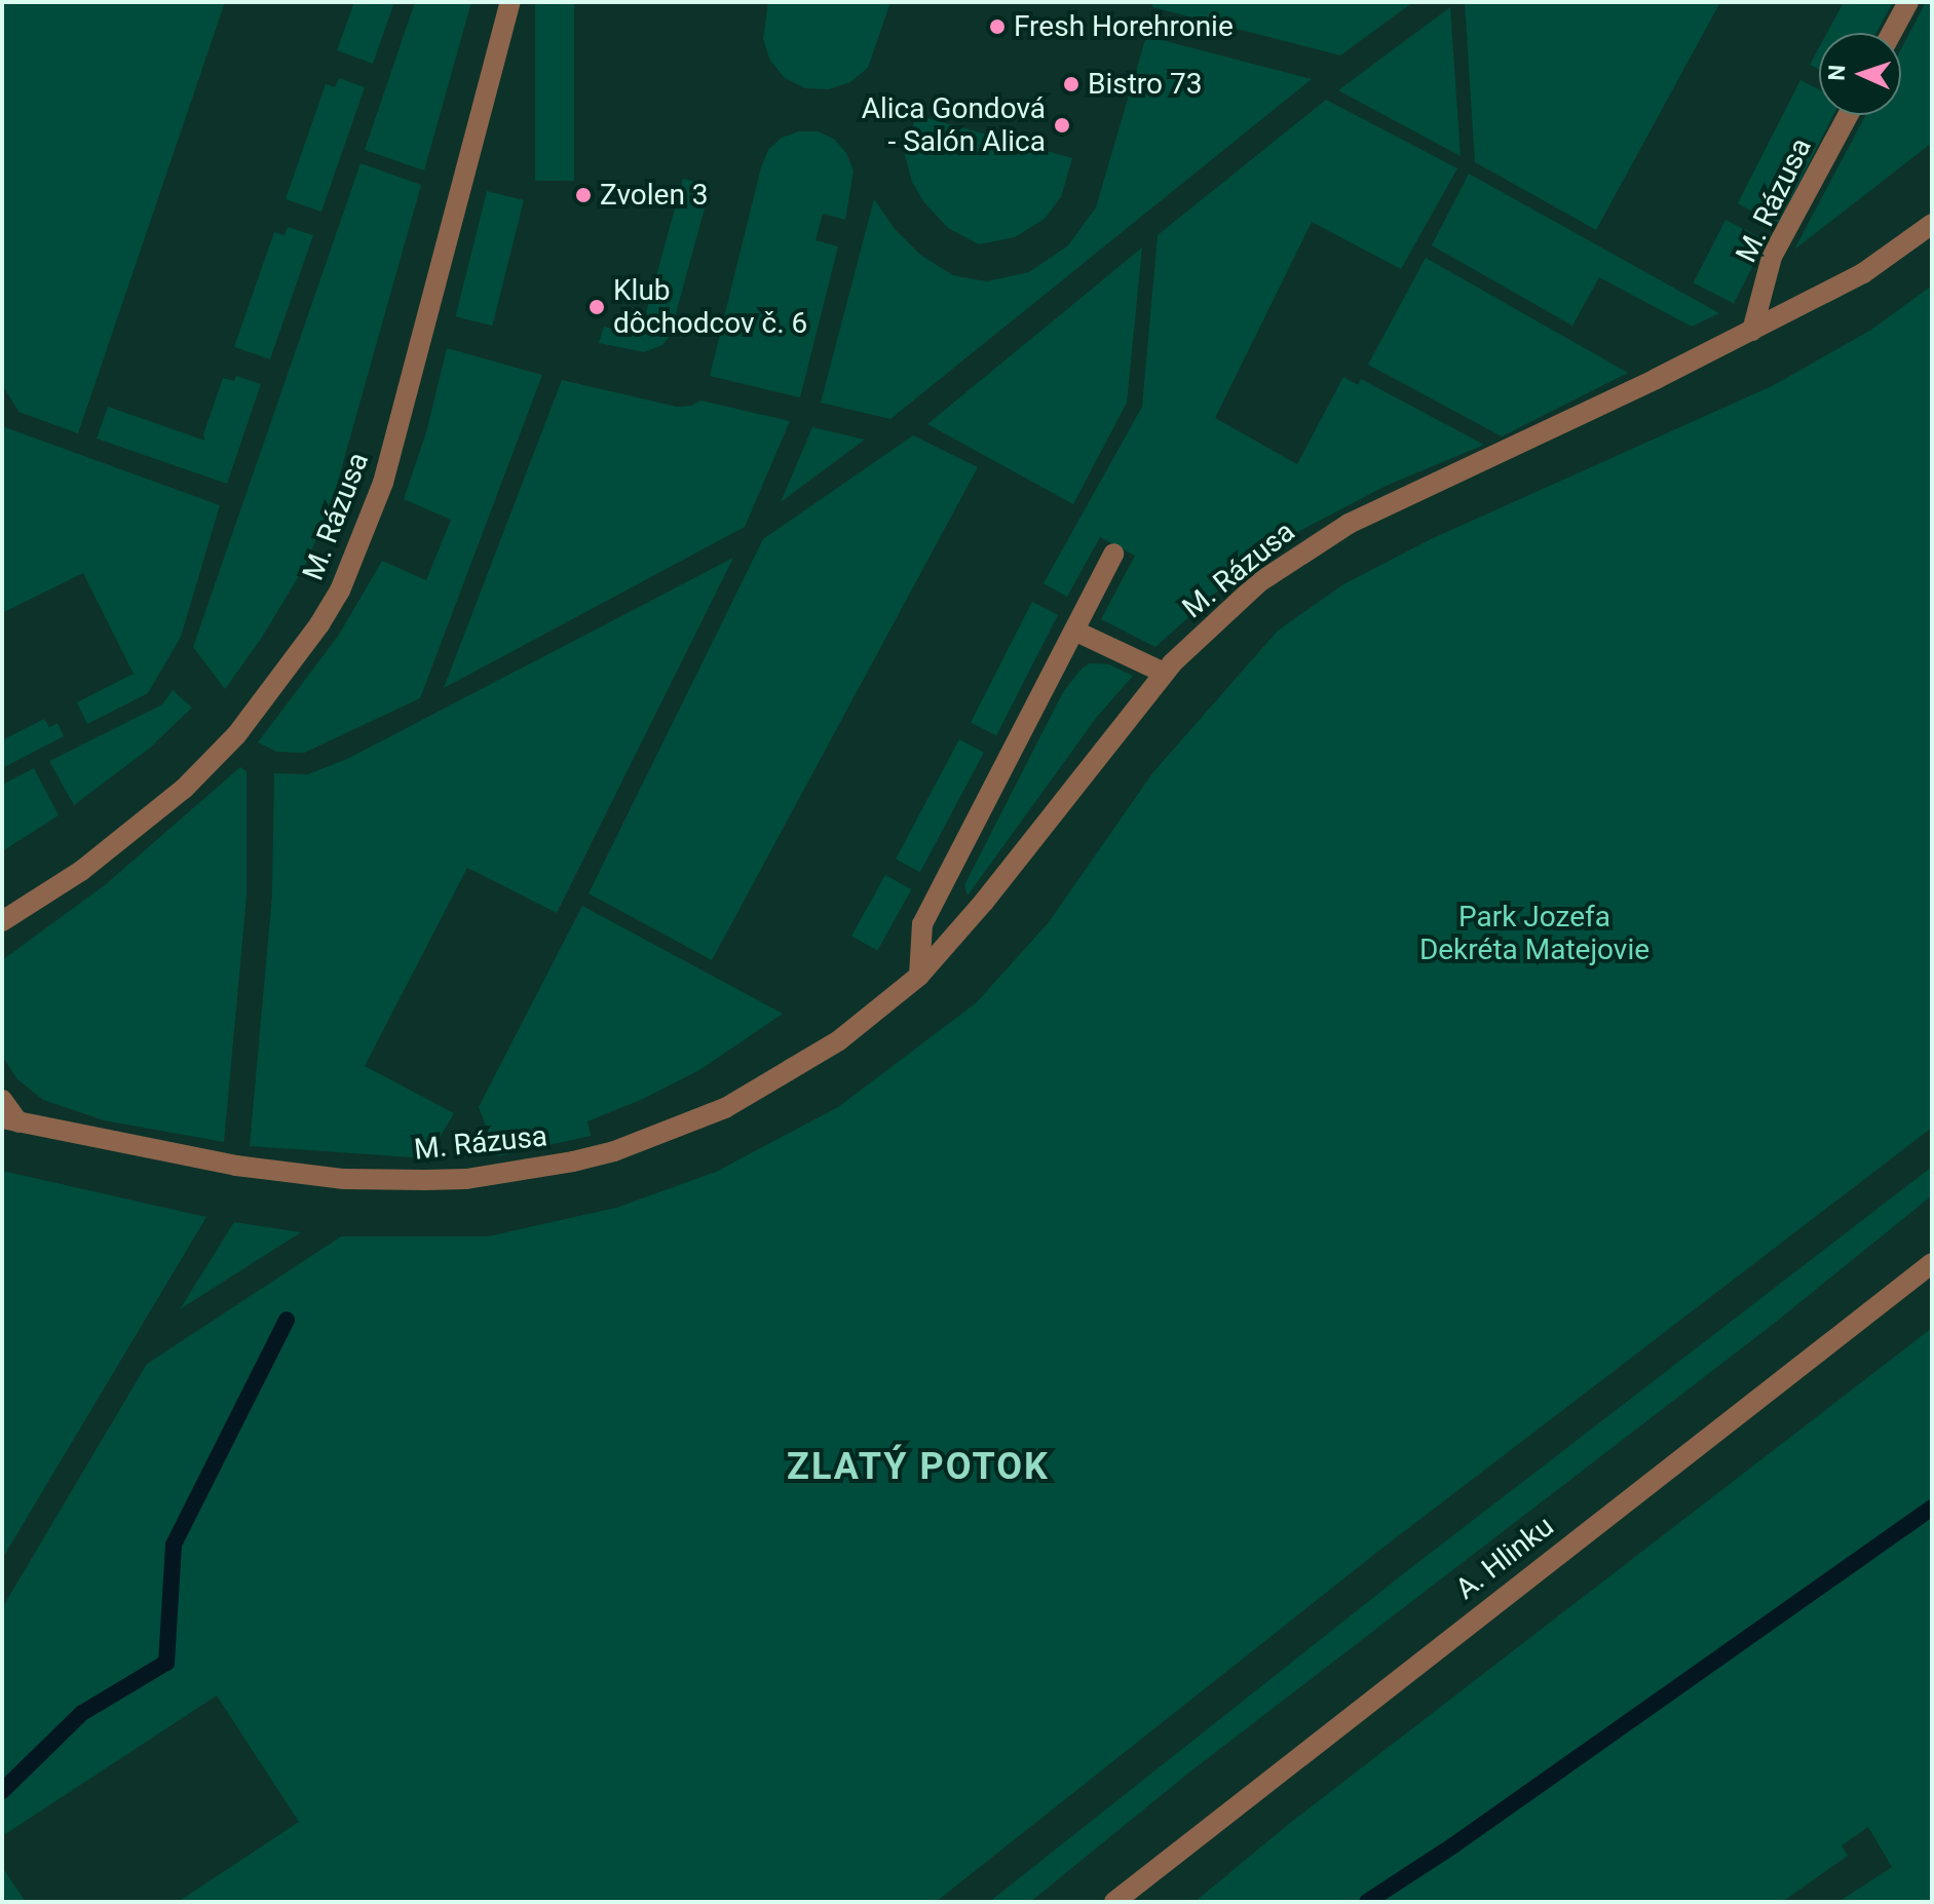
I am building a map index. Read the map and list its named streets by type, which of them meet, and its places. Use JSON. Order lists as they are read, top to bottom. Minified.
{"streets":{"street":["M. Rázusa","A. Hlinku"]},"districts":["ZLATÝ POTOK"],"parks":["Park Jozefa Dekréta Matejovie"],"places":["Fresh Horehronie","Bistro 73","Alica Gondová - Salón Alica","Zvolen 3","Klub dôchodcov č. 6"],"north":"left"}
